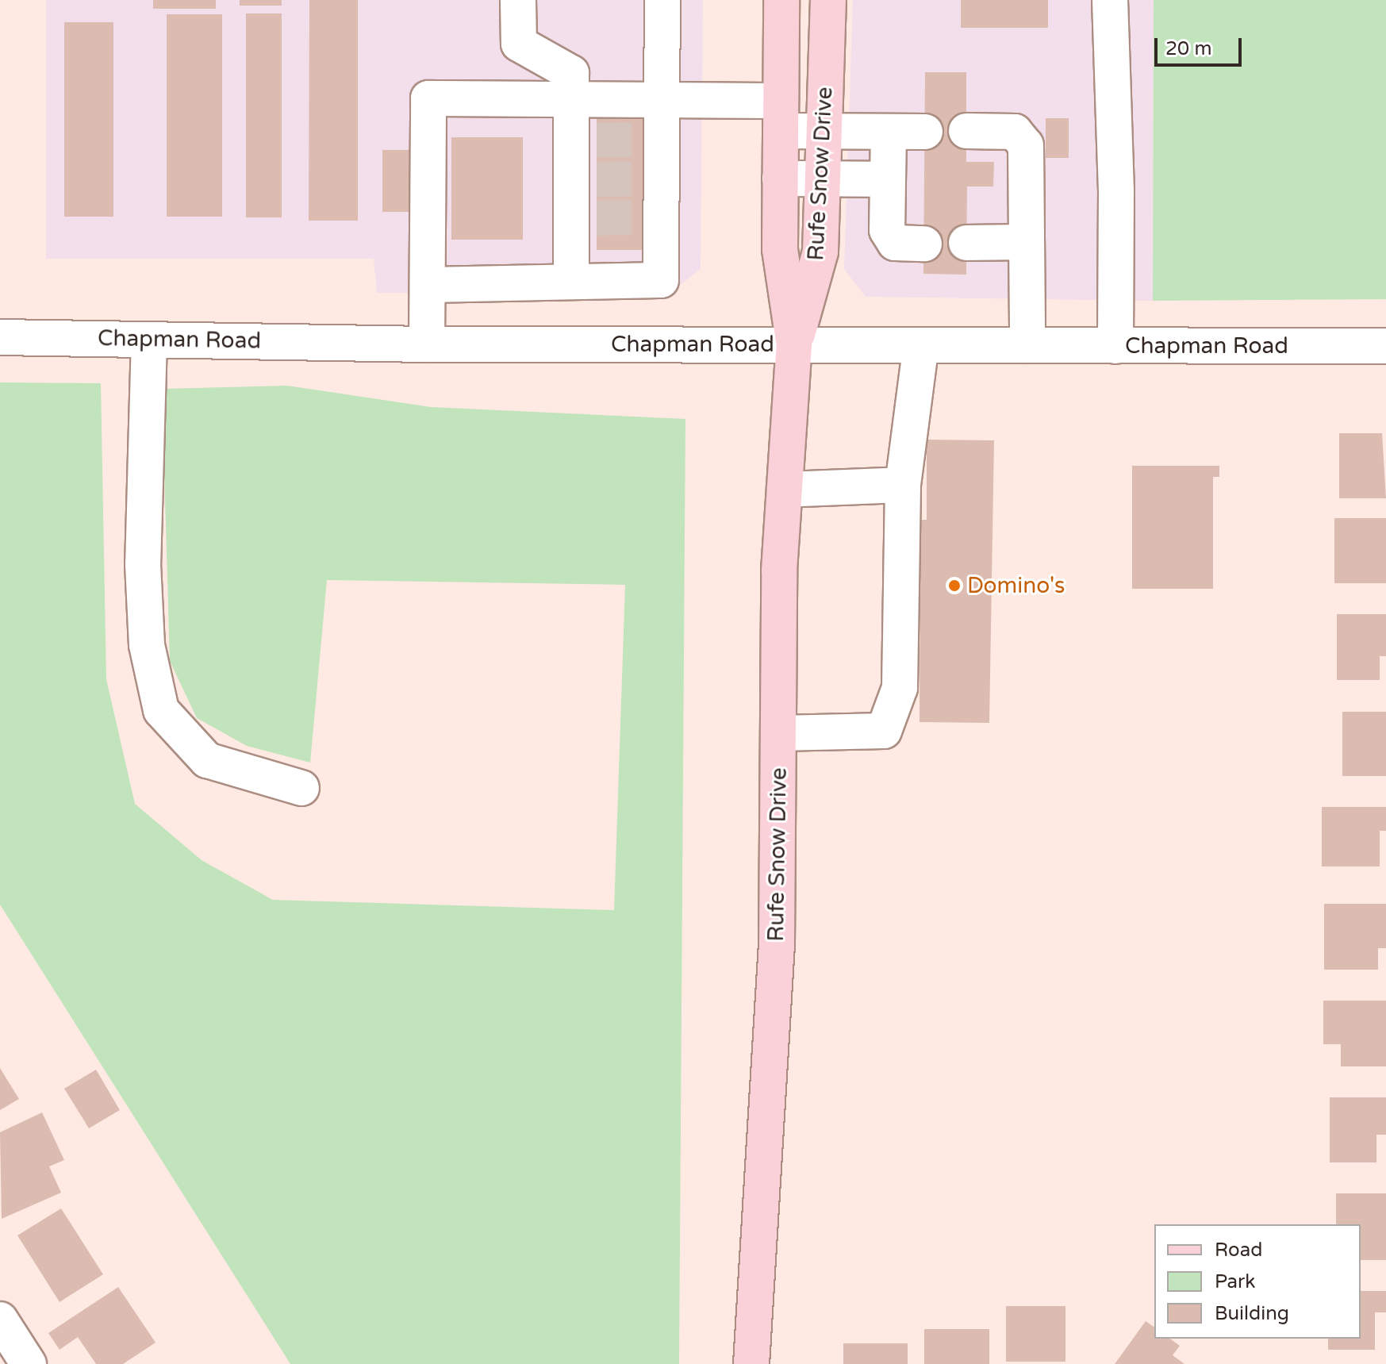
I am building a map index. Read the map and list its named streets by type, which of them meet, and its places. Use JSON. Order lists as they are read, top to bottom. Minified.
{"streets":{"main road":["Rufe Snow Drive"],"street":["Chapman Road"]},"crossings":[["Rufe Snow Drive","Chapman Road"]],"places":["Domino's"],"legend":["Road","Park","Building"],"scale_bar":"20 m"}
